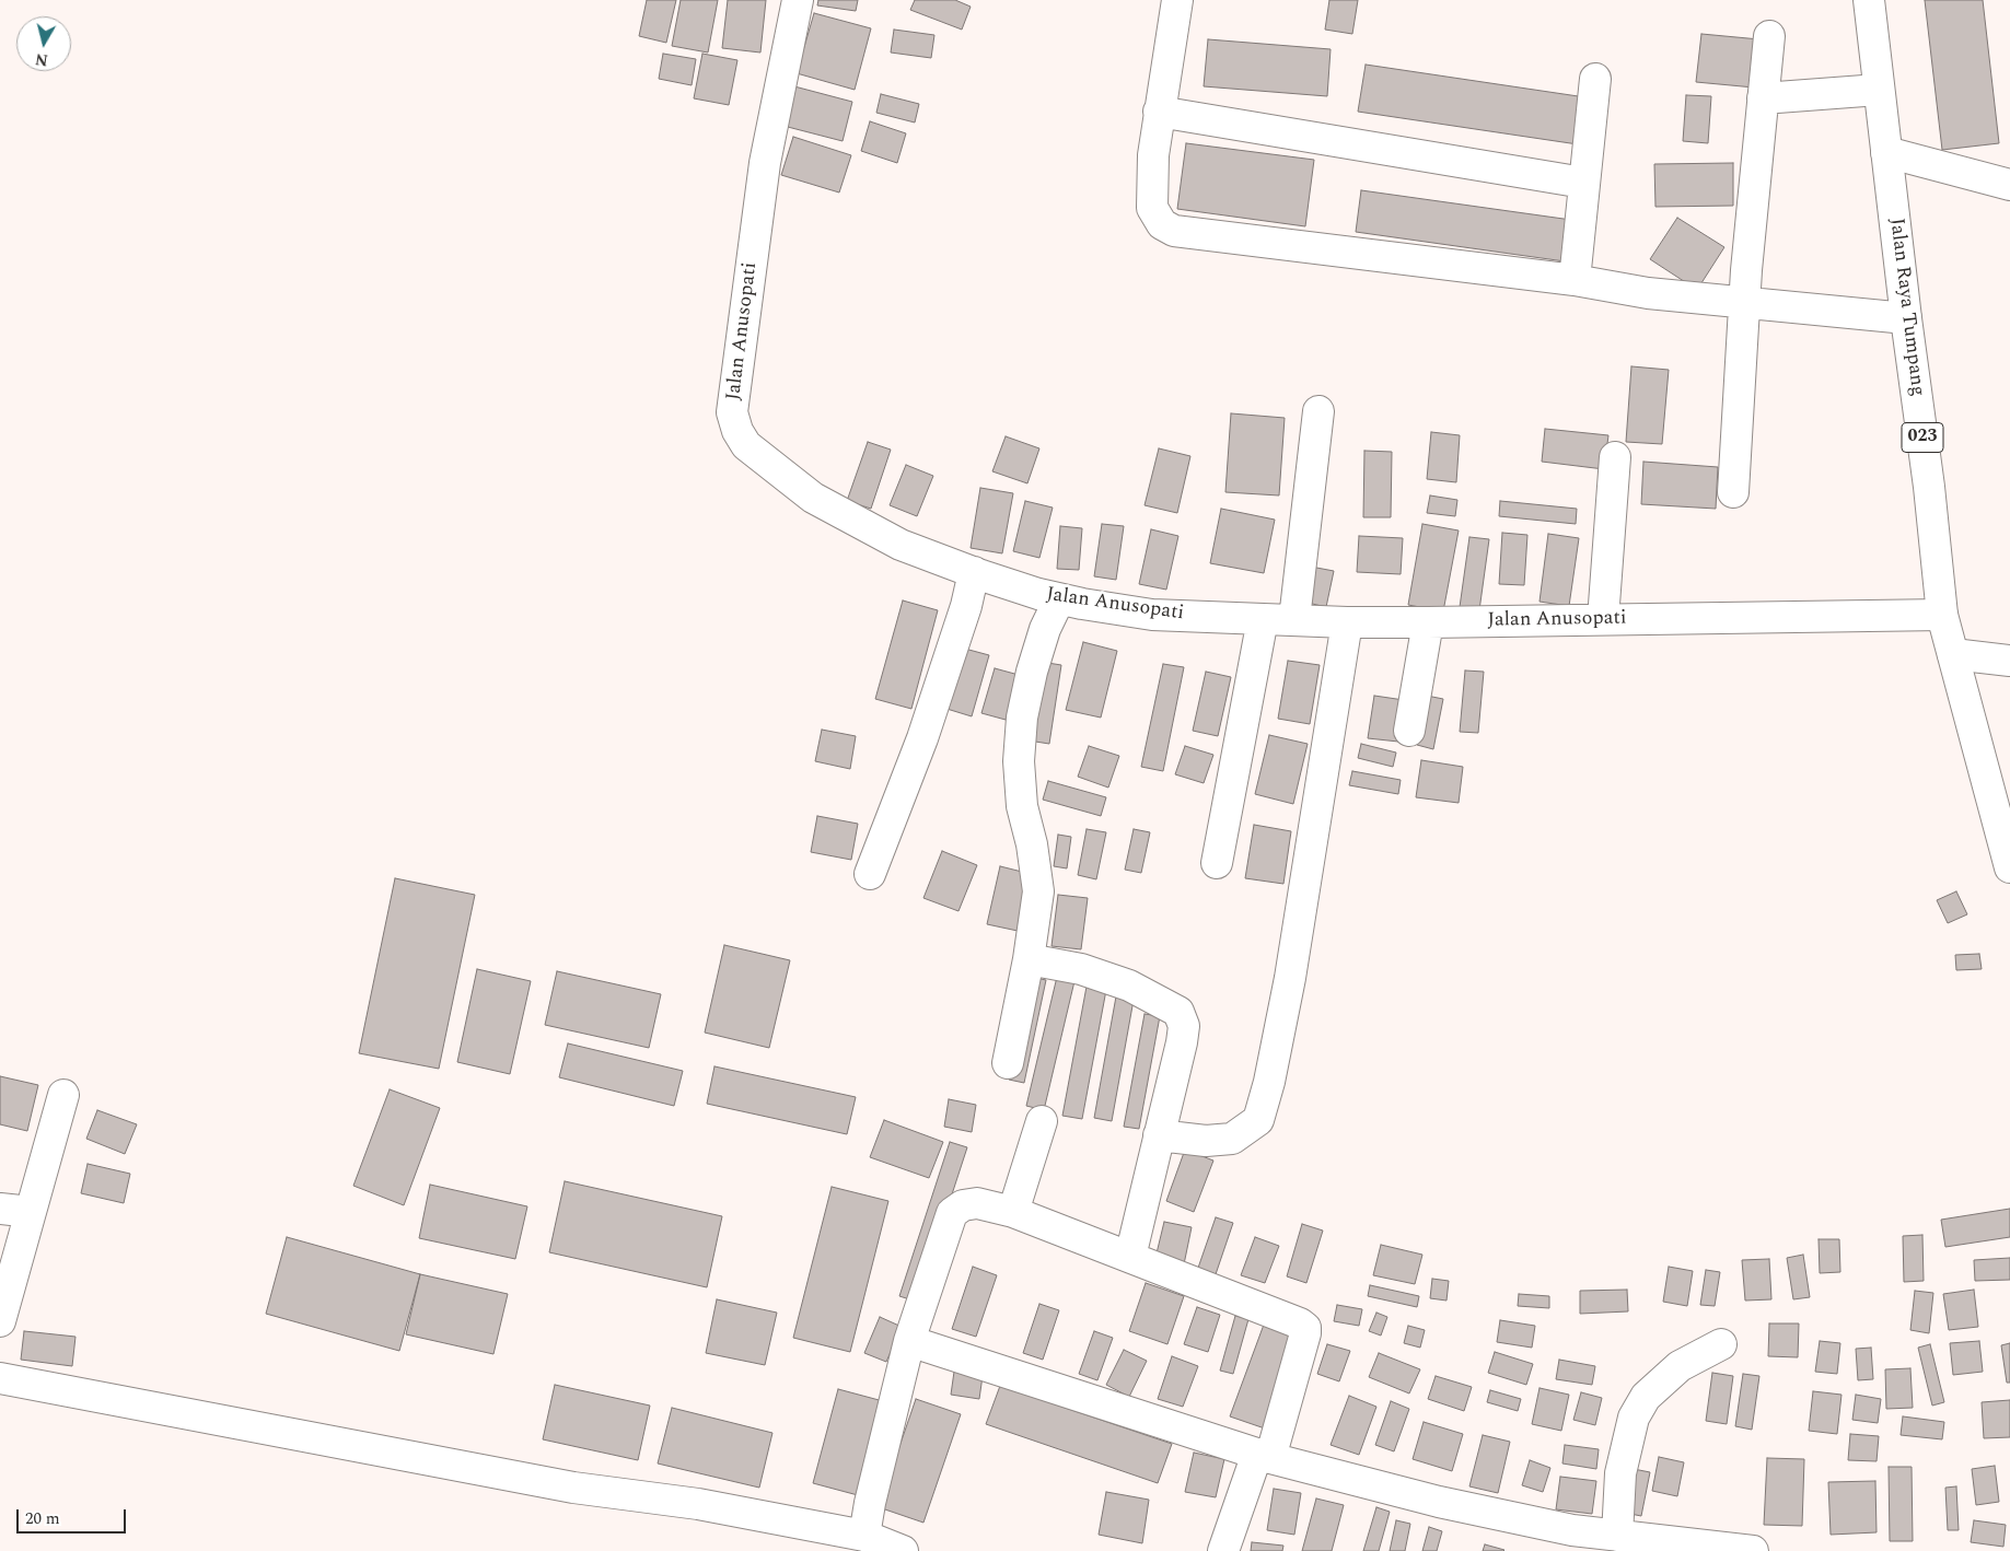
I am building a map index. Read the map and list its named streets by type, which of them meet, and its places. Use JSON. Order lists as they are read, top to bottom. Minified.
{"streets":{"street":["Jalan Raya Tumpang","Jalan Anusopati","023"]},"crossings":[["Jalan Raya Tumpang","Jalan Anusopati"]],"scale_bar":"20 m","north":"bottom"}
